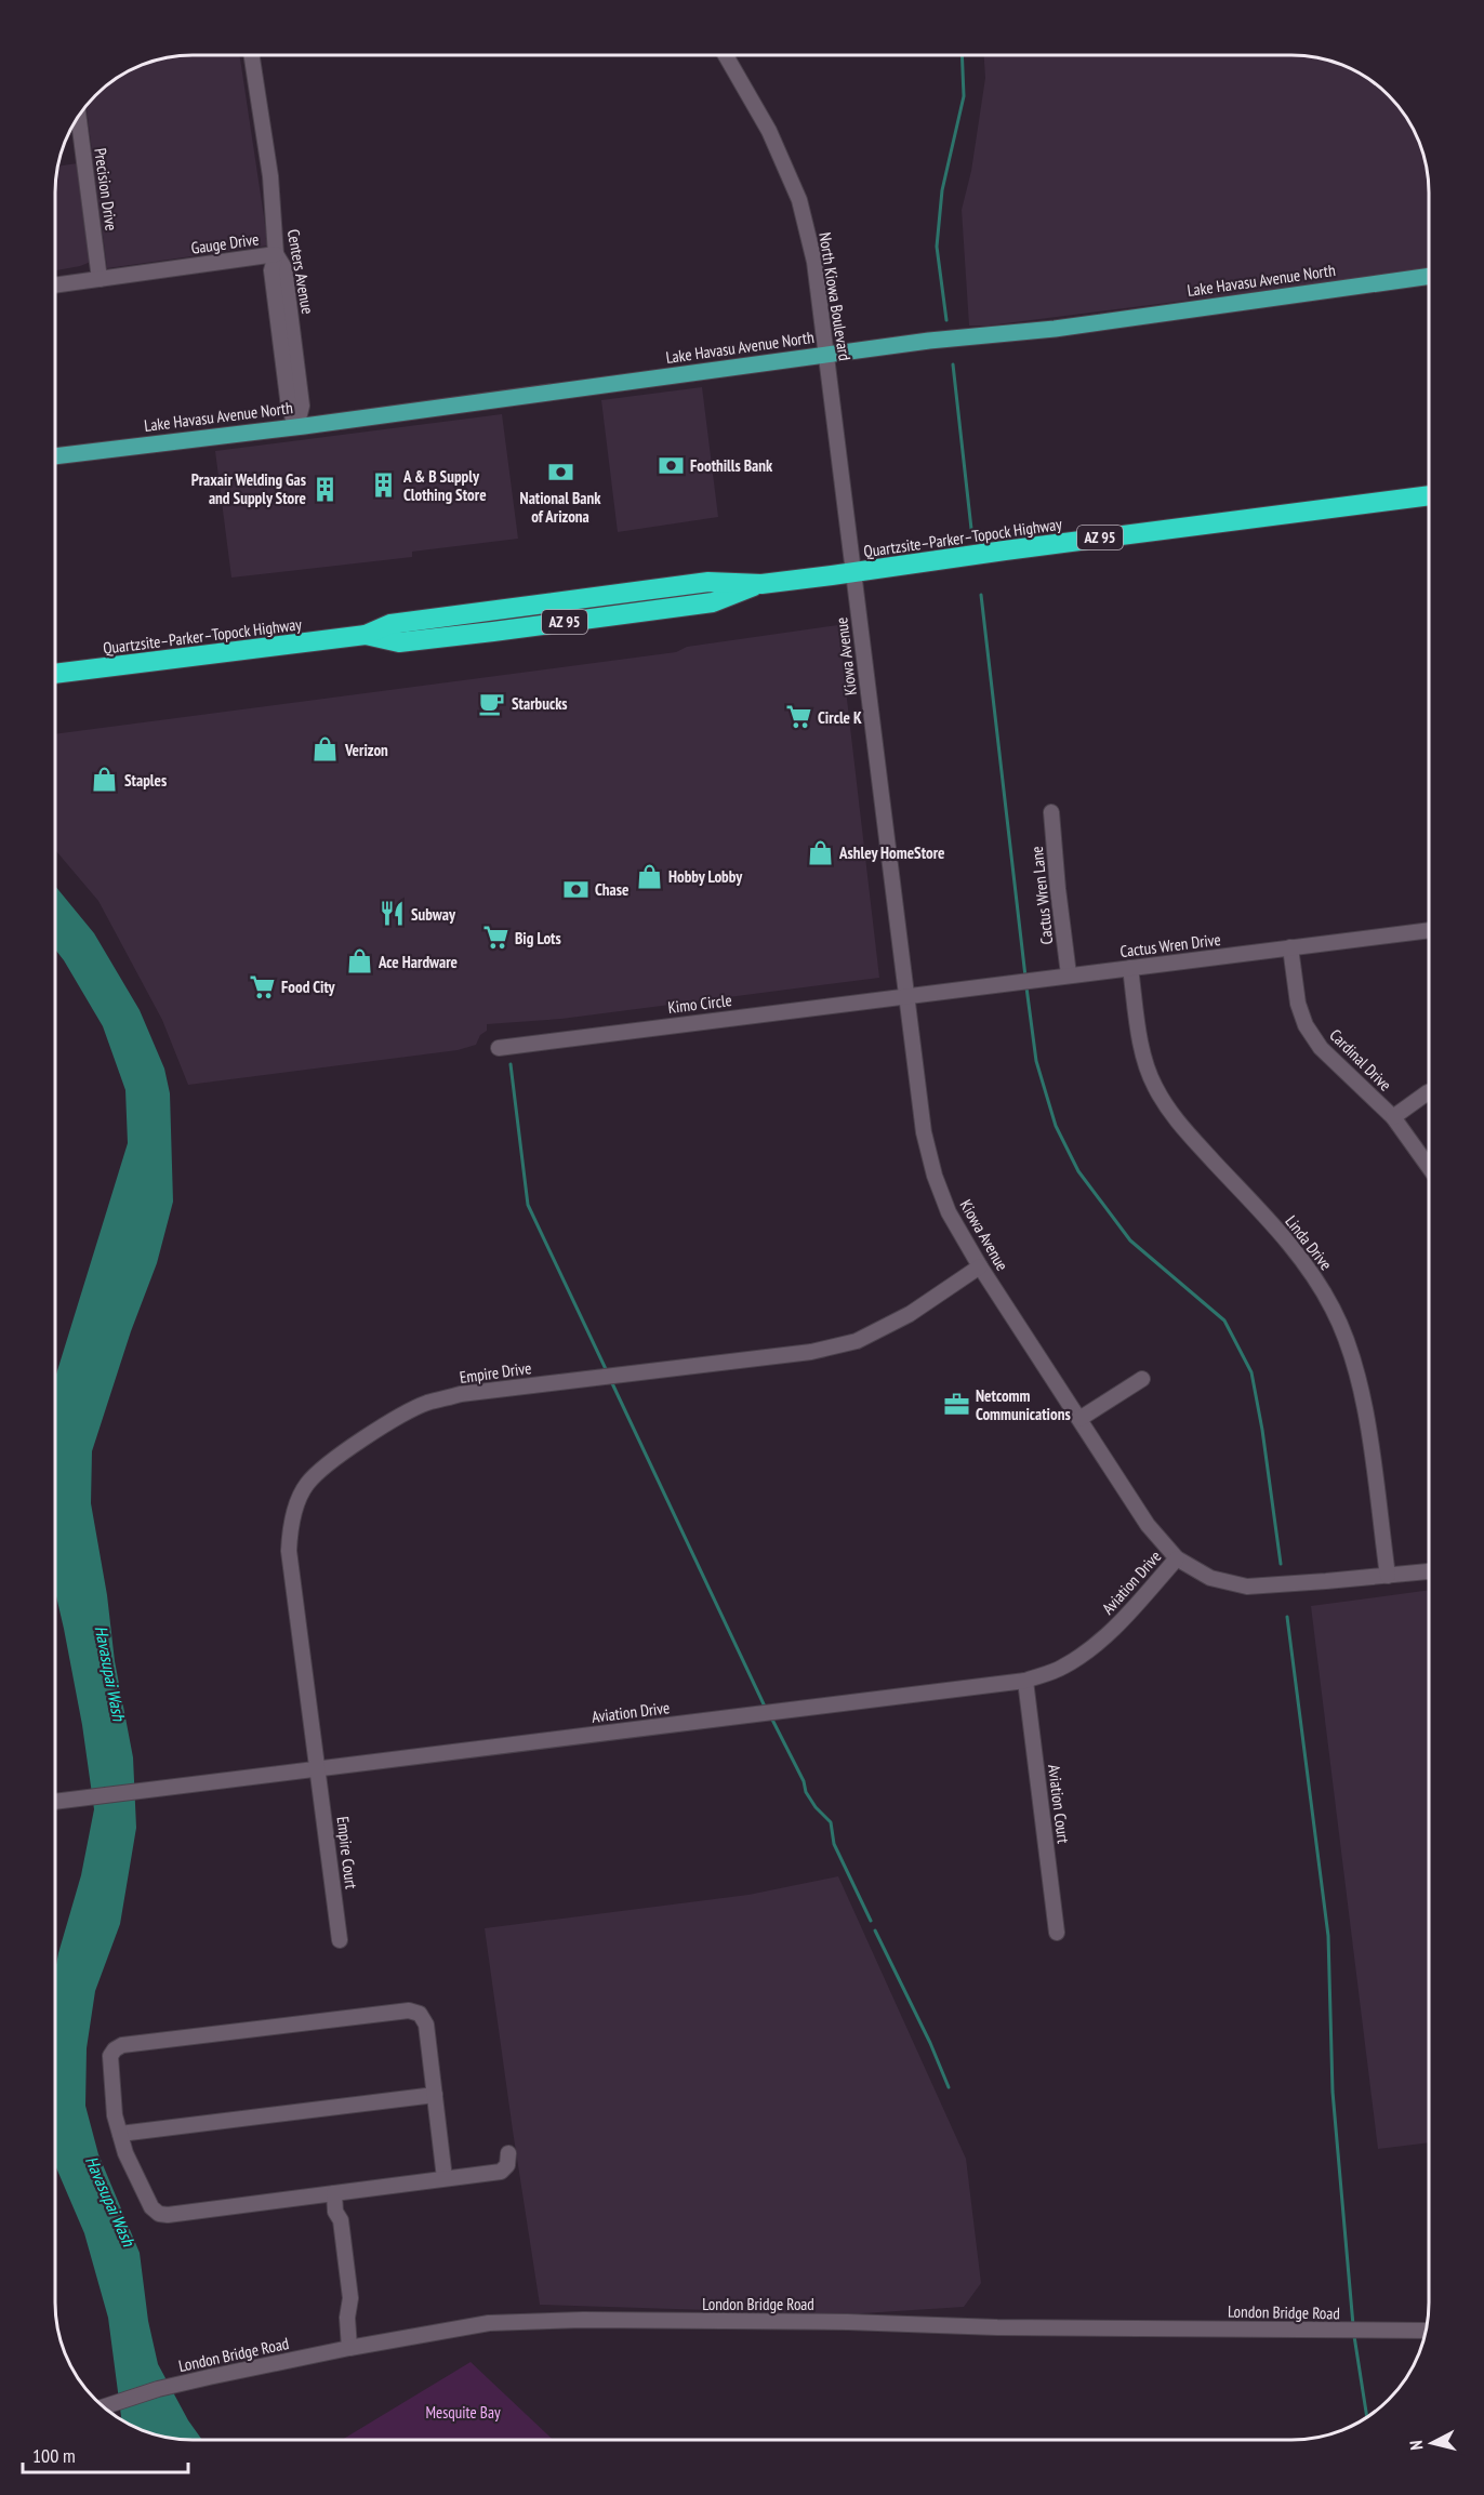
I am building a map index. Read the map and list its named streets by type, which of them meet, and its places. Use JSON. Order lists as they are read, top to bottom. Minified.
{"streets":{"highway":["Quartzsite–Parker–Topock Highway","AZ 95"],"main road":["Lake Havasu Avenue North"],"street":["Precision Drive","Gauge Drive","Centers Avenue","North Kiowa Boulevard","Kiowa Avenue","Cactus Wren Lane","Cactus Wren Drive","Kimo Circle","Cardinal Drive","Linda Drive","Empire Drive","Aviation Drive","Aviation Court","Empire Court","London Bridge Road"]},"crossings":[["Precision Drive","Gauge Drive"],["Gauge Drive","Centers Avenue"],["Centers Avenue","Lake Havasu Avenue North"],["Lake Havasu Avenue North","North Kiowa Boulevard"],["North Kiowa Boulevard","Quartzsite–Parker–Topock Highway"],["North Kiowa Boulevard","Kiowa Avenue"],["Quartzsite–Parker–Topock Highway","Kiowa Avenue"],["Kiowa Avenue","Cactus Wren Drive"],["Kiowa Avenue","Kimo Circle"],["Kiowa Avenue","Linda Drive"],["Kiowa Avenue","Empire Drive"],["Kiowa Avenue","Aviation Drive"],["Cactus Wren Lane","Cactus Wren Drive"],["Cactus Wren Drive","Kimo Circle"],["Cactus Wren Drive","Cardinal Drive"],["Cactus Wren Drive","Linda Drive"],["Empire Drive","Aviation Drive"],["Empire Drive","Empire Court"],["Aviation Drive","Aviation Court"],["Aviation Drive","Empire Court"]],"water":["Havasupai Wash"],"parks":["Mesquite Bay"],"places":{"bank":["Foothills Bank","National Bank of Arizona","Chase"],"building":["A & B Supply Clothing Store","Praxair Welding Gas and Supply Store"],"cafe":["Starbucks"],"supermarket":["Circle K","Big Lots","Food City"],"shop":["Verizon","Staples","Ashley HomeStore","Hobby Lobby","Ace Hardware"],"restaurant":["Subway"],"office":["Netcomm Communications"]},"scale_bar":"100 m","north":"left"}
